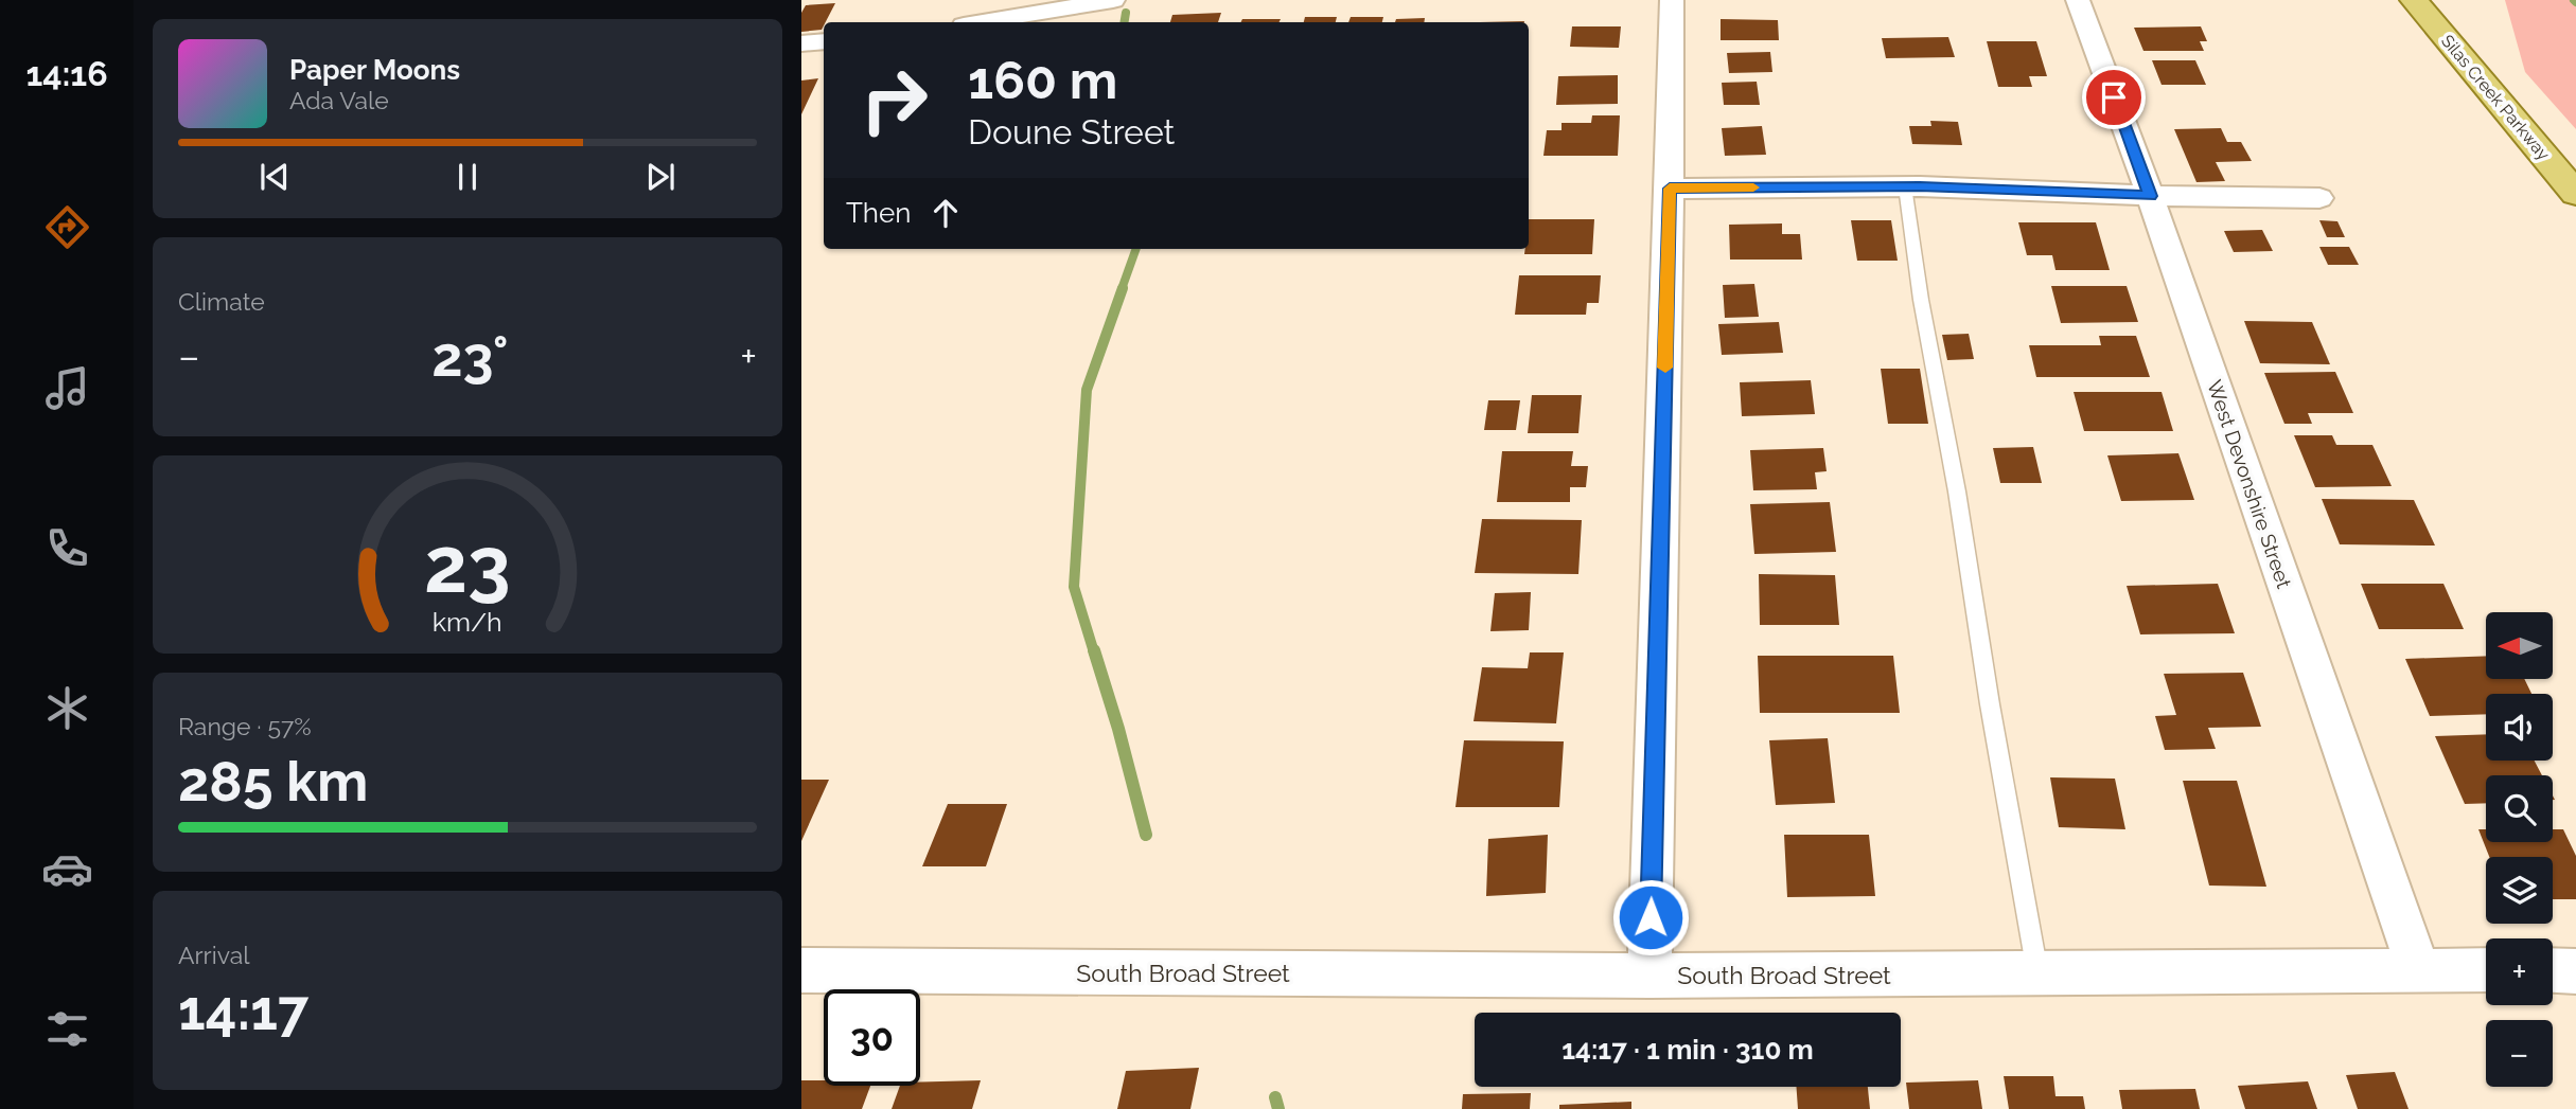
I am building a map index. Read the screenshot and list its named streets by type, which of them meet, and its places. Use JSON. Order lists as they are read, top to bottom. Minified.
{"streets":{"main road":["Silas Creek Parkway"],"street":["West Devonshire Street","South Broad Street"]},"crossings":[["West Devonshire Street","South Broad Street"]],"north":"left","page":{"tabs":"14:16","turn":["160 m","Doune Street"],"song":["Paper Moons","Ada Vale"],"then":"Then","tile":["Climate",["Range · 57%","285 km"],["Arrival","14:17"]],"heat":["−","23°","+"],"map_buttons":["+","−"],"limit":"30","trip":"14:17 · 1 min · 310 m","gauge":["23","km/h"]}}
